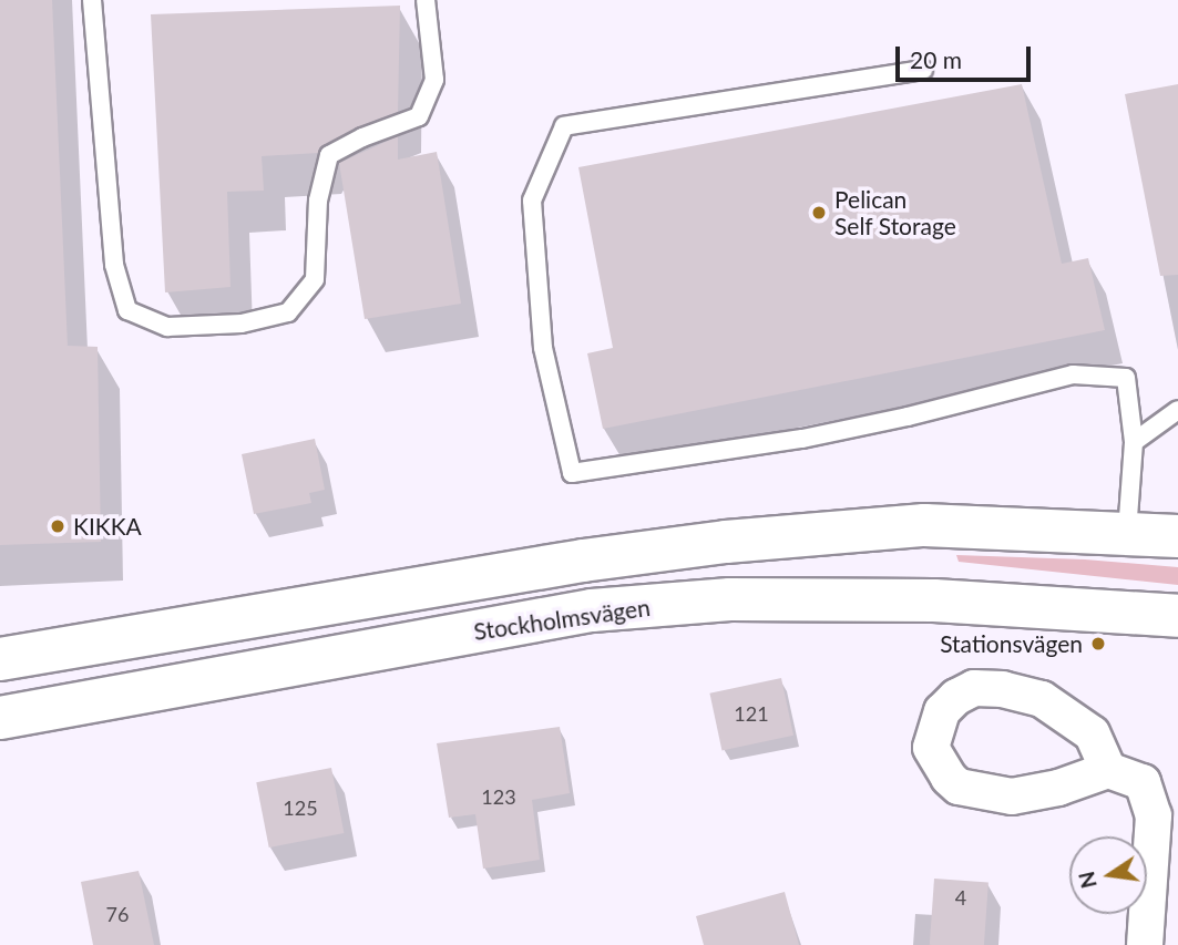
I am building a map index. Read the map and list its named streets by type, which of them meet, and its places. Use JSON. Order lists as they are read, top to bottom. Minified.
{"streets":{"main road":["Stockholmsvägen"]},"places":["Pelican Self Storage","KIKKA","Stationsvägen"],"house_numbers":["121","123","125","4","76"],"scale_bar":"20 m","north":"left"}
